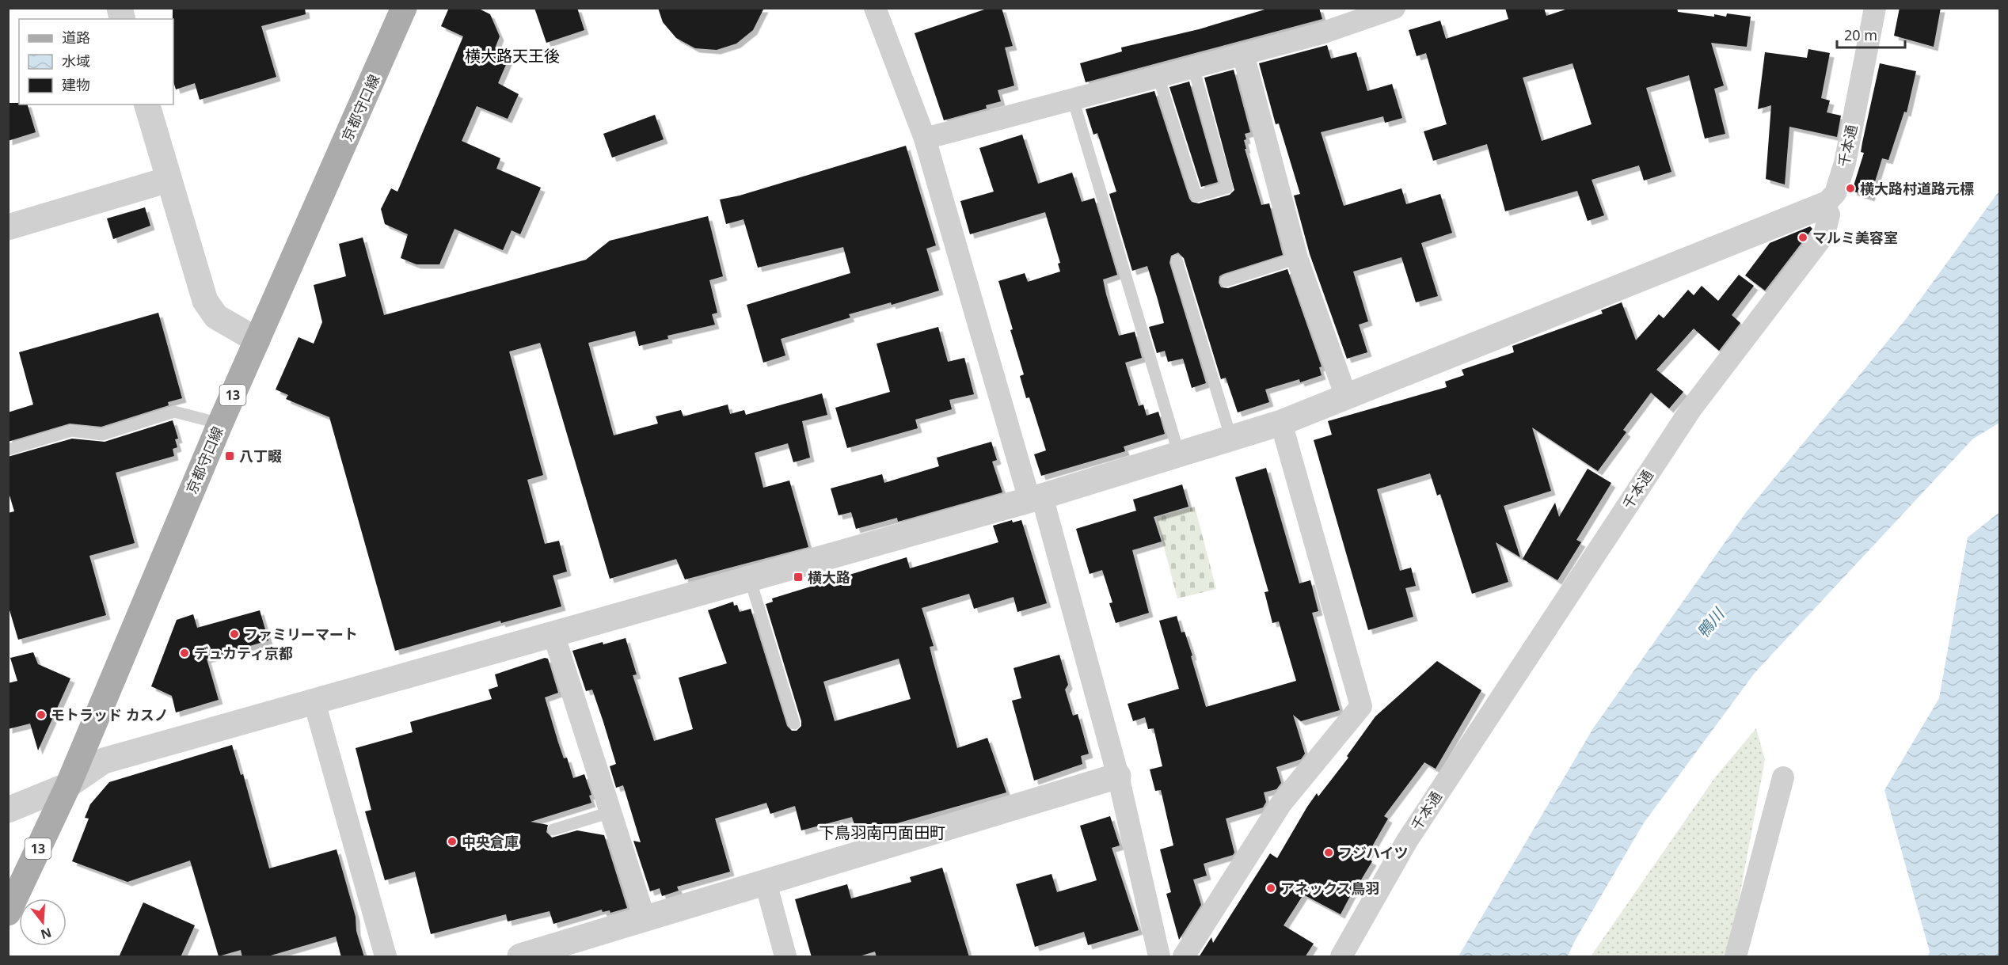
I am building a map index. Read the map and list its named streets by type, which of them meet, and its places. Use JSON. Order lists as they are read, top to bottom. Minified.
{"streets":{"main road":["京都守口線","13"],"street":["千本通"]},"districts":["横大路天王後","下鳥羽南円面田町"],"water":["鴨川"],"places":{"other":["横大路村道路元標","マルミ美容室","ファミリーマート","デュカティ京都","モトラッド カスノ","中央倉庫","フジハイツ","アネックス鳥羽"],"transit":["八丁畷","横大路"]},"legend":["道路","水域","建物"],"scale_bar":"20 m","north":"bottom"}
